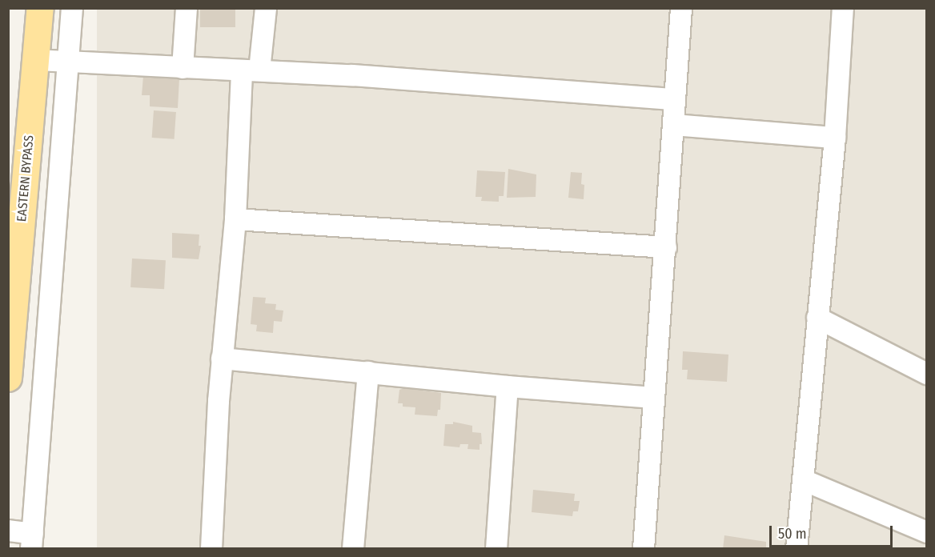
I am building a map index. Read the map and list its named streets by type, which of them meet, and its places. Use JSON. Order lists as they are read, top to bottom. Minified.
{"streets":{"main road":["EASTERN BYPASS"]},"scale_bar":"50 m"}
